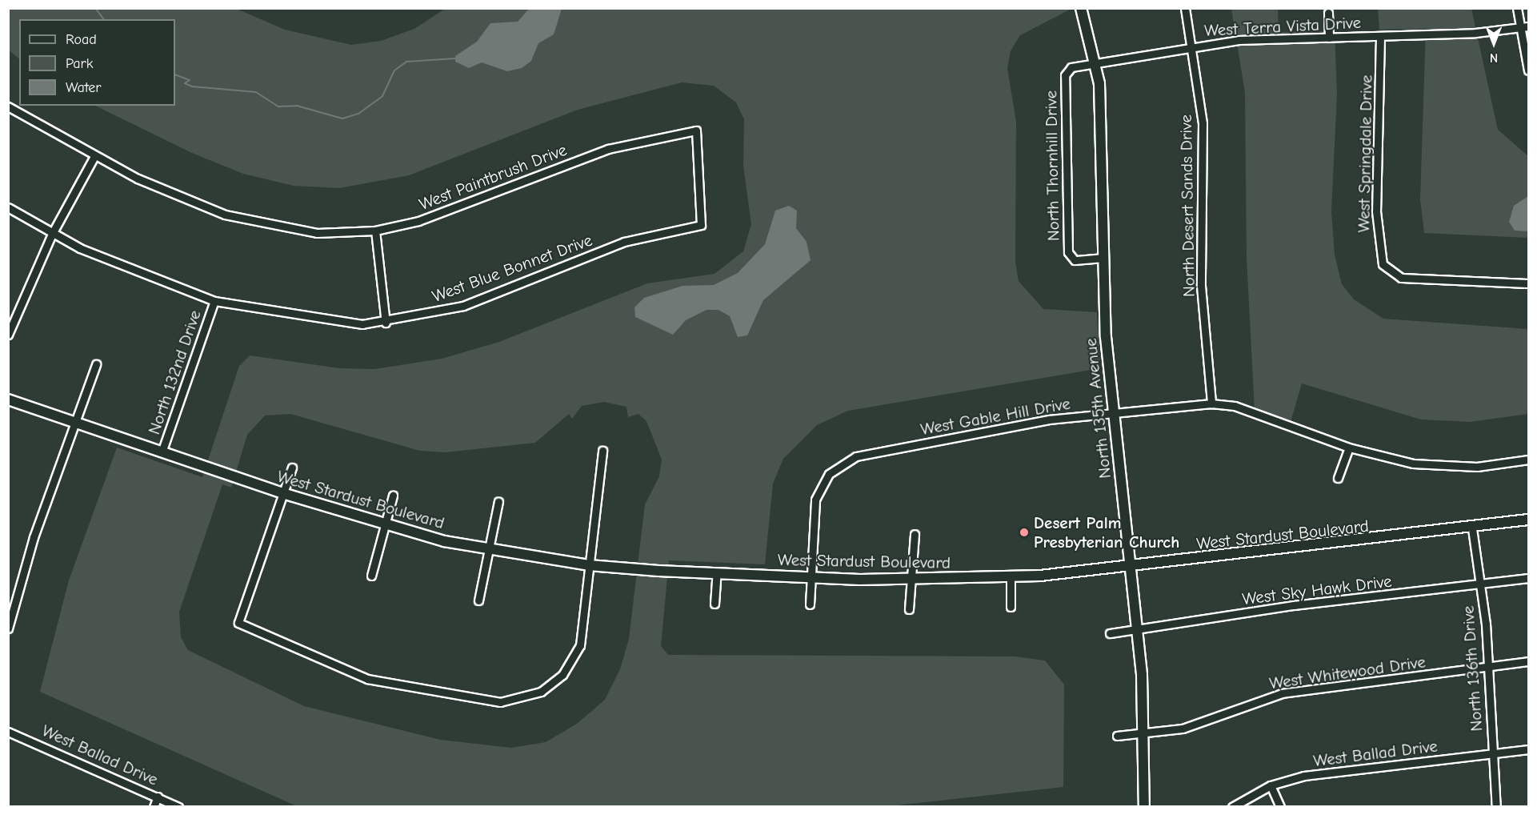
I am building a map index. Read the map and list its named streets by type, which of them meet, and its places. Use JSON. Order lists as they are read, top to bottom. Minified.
{"streets":{"street":["West Terra Vista Drive","West Springdale Drive","North Thornhill Drive","West Paintbrush Drive","North Desert Sands Drive","West Blue Bonnet Drive","North 132nd Drive","North 135th Avenue","West Gable Hill Drive","West Stardust Boulevard","West Sky Hawk Drive","North 136th Drive","West Whitewood Drive","West Ballad Drive"]},"crossings":[["West Terra Vista Drive","West Springdale Drive"],["West Terra Vista Drive","North Thornhill Drive"],["West Terra Vista Drive","North Desert Sands Drive"],["West Terra Vista Drive","North 135th Avenue"],["North Thornhill Drive","North 135th Avenue"],["West Paintbrush Drive","West Blue Bonnet Drive"],["North Desert Sands Drive","West Gable Hill Drive"],["West Blue Bonnet Drive","North 132nd Drive"],["North 132nd Drive","West Stardust Boulevard"],["North 135th Avenue","West Gable Hill Drive"],["North 135th Avenue","West Stardust Boulevard"],["North 135th Avenue","West Sky Hawk Drive"],["North 135th Avenue","West Whitewood Drive"],["West Gable Hill Drive","West Stardust Boulevard"],["West Stardust Boulevard","North 136th Drive"],["West Sky Hawk Drive","North 136th Drive"],["North 136th Drive","West Whitewood Drive"],["North 136th Drive","West Ballad Drive"]],"places":["Desert Palm Presbyterian Church"],"legend":["Road","Park","Water"],"north":"bottom"}
